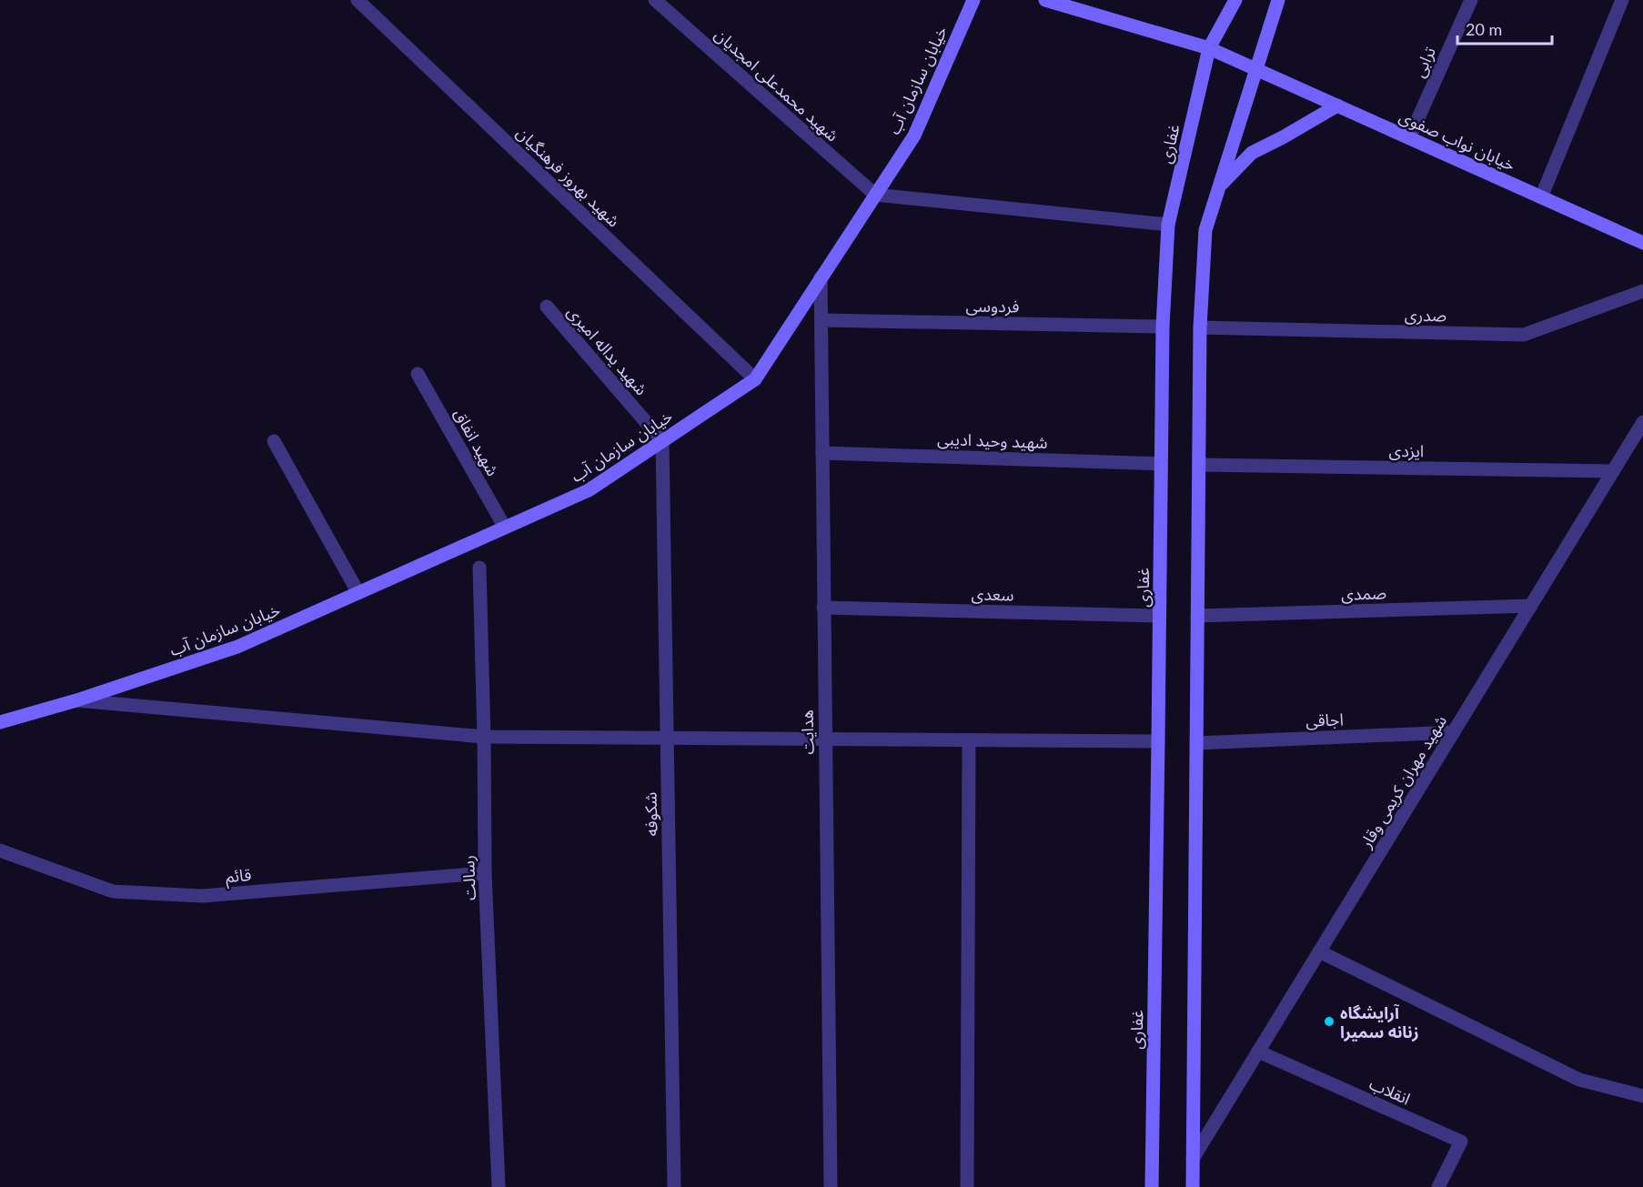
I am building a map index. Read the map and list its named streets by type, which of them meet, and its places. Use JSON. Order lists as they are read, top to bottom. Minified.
{"streets":{"main road":["خیابان سازمان آب","خیابان نواب صفوی","غفاری"],"street":["ترابی","شهید محمدعلی امجدیان","شهید بهروز فرهنگیان","فردوسی","صدری","شهید یداله امیری","شهید وحید ادیبی","شهید انفاق","ایزدی","صمدی","سعدی","اجاقی","هدایت","شهید مهران کریمی وقار","شکوفه","قائم","رسالت","انقلاب"]},"crossings":[["ترابی","خیابان نواب صفوی"],["خیابان سازمان آب","شهید محمدعلی امجدیان"],["خیابان سازمان آب","شهید بهروز فرهنگیان"],["خیابان سازمان آب","شهید یداله امیری"],["خیابان سازمان آب","شهید انفاق"],["خیابان سازمان آب","هدایت"],["خیابان سازمان آب","شکوفه"],["خیابان نواب صفوی","غفاری"],["غفاری","فردوسی"],["غفاری","شهید وحید ادیبی"],["غفاری","سعدی"],["فردوسی","هدایت"],["شهید یداله امیری","شکوفه"],["شهید وحید ادیبی","هدایت"],["ایزدی","شهید مهران کریمی وقار"],["صمدی","شهید مهران کریمی وقار"],["سعدی","هدایت"],["اجاقی","شهید مهران کریمی وقار"],["شهید مهران کریمی وقار","انقلاب"],["قائم","رسالت"]],"places":["آرایشگاه زنانه سمیرا"],"scale_bar":"20 m"}
